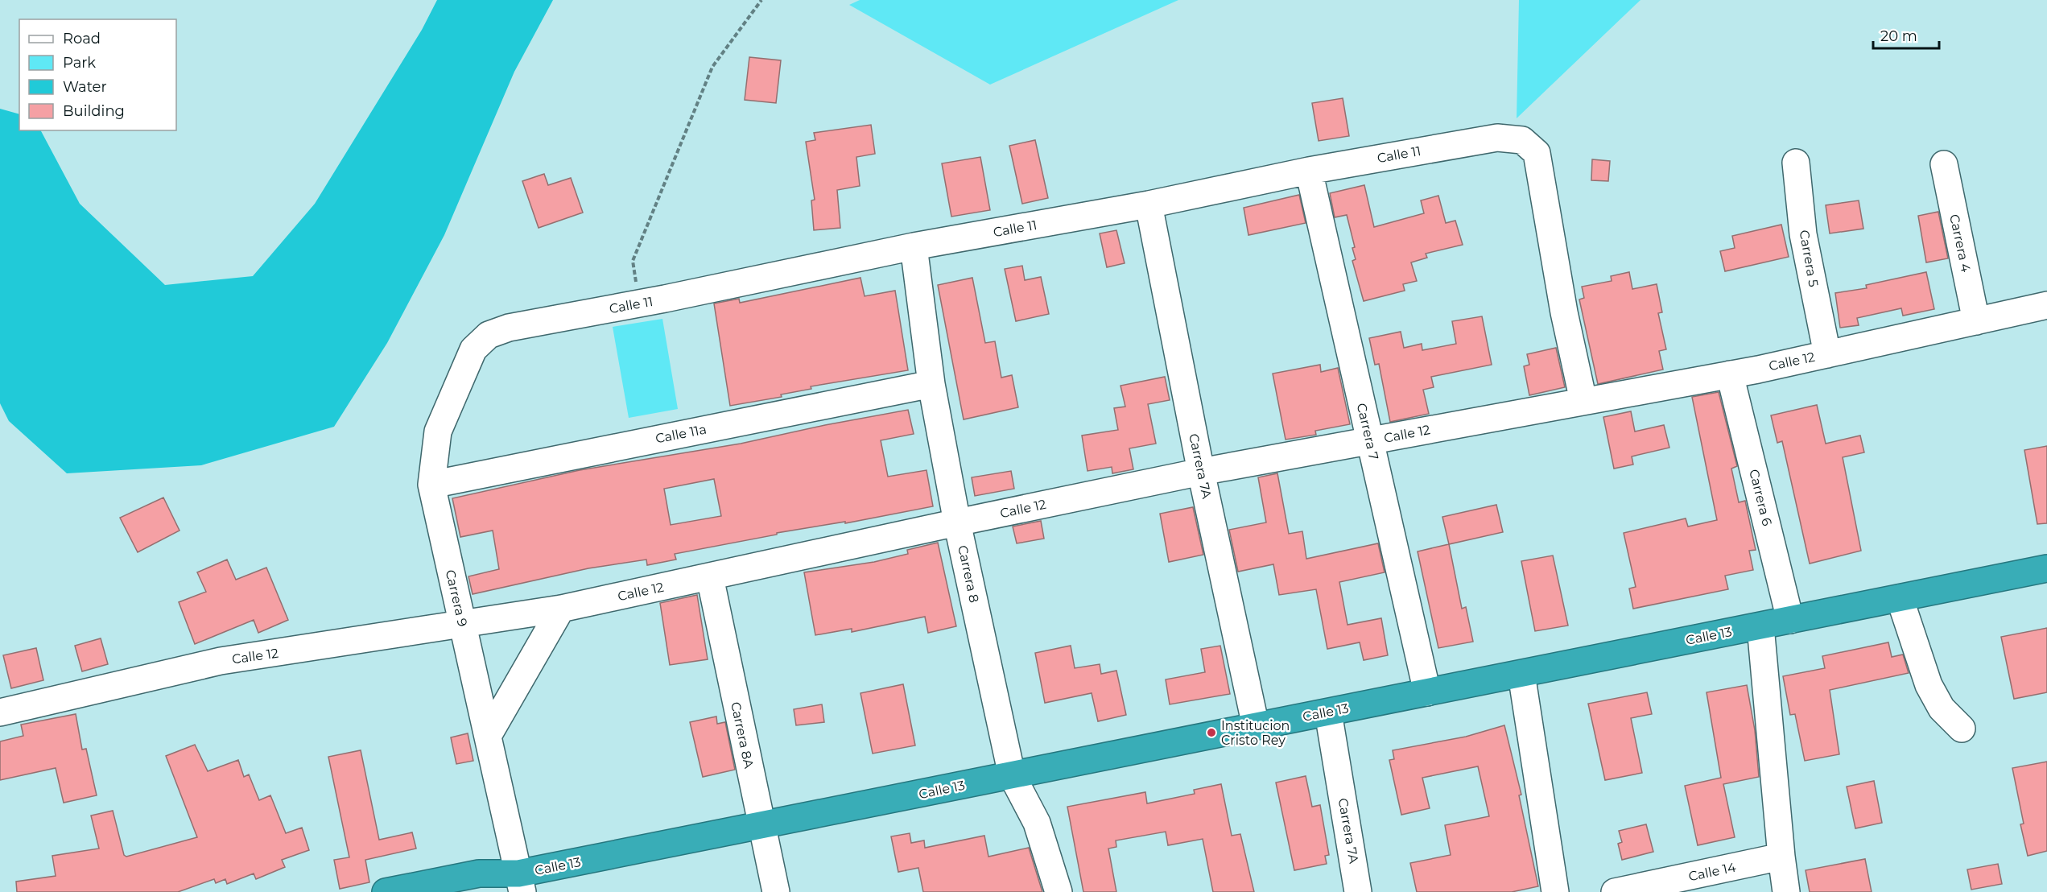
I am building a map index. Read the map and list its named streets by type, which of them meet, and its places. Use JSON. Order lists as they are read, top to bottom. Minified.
{"streets":{"highway":["Calle 13"],"street":["Calle 11","Carrera 4","Carrera 5","Calle 12","Carrera 7","Calle 11a","Carrera 7A","Carrera 6","Carrera 8","Carrera 9","Carrera 8A","Calle 14"]},"crossings":[["Calle 11","Calle 12"],["Calle 11","Carrera 7"],["Calle 11","Carrera 7A"],["Calle 11","Carrera 8"],["Calle 11","Carrera 9"],["Carrera 4","Calle 12"],["Carrera 5","Calle 12"],["Calle 12","Carrera 7"],["Calle 12","Carrera 7A"],["Calle 12","Carrera 6"],["Calle 12","Carrera 8"],["Calle 12","Carrera 9"],["Calle 12","Carrera 8A"],["Carrera 7","Calle 13"],["Calle 11a","Carrera 8"],["Calle 11a","Carrera 9"],["Carrera 7A","Calle 13"],["Carrera 6","Calle 13"],["Carrera 8","Calle 13"],["Carrera 9","Calle 13"],["Calle 13","Carrera 8A"]],"places":["Institucion Cristo Rey"],"legend":["Road","Park","Water","Building"],"scale_bar":"20 m"}
